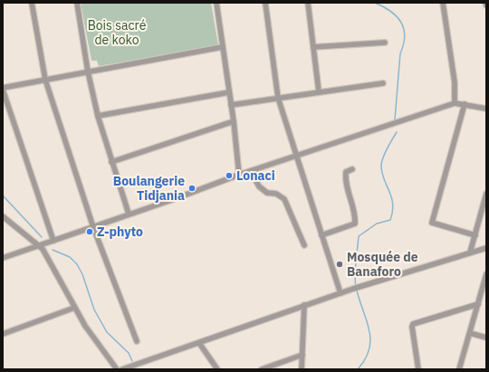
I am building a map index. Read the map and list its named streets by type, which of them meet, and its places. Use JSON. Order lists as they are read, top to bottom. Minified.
{"parks":["Bois sacré de koko"],"places":["Lonaci","Boulangerie Tidjania","Z-phyto","Mosquée de Banaforo"]}
